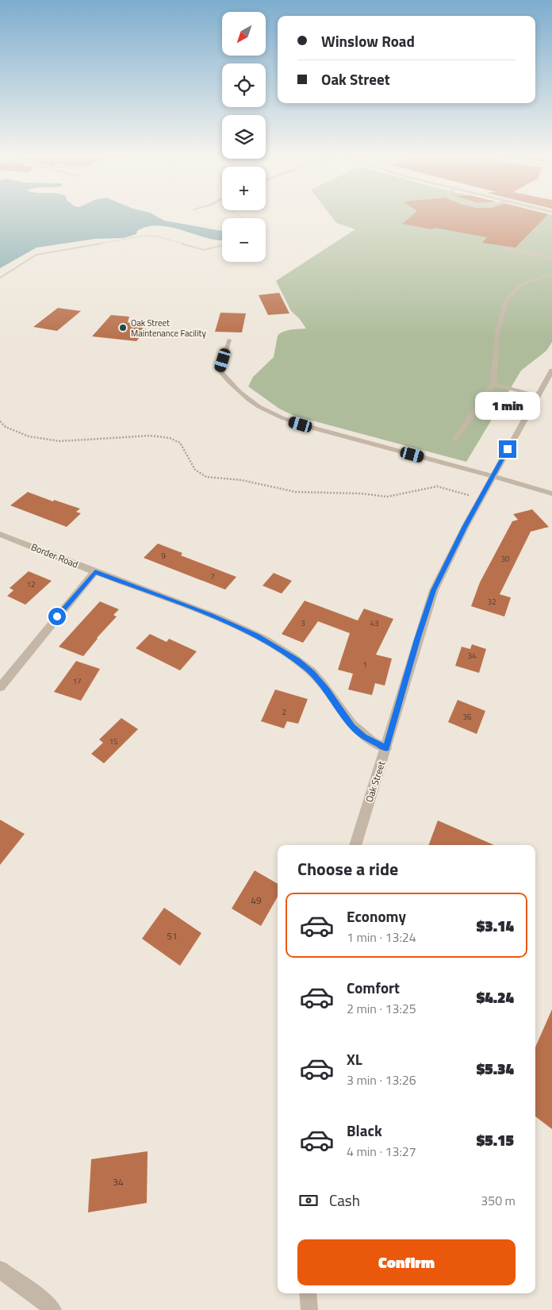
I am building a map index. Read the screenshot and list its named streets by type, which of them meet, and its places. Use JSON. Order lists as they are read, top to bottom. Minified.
{"streets":{"street":["Border Road","Oak Street"]},"crossings":[["Border Road","Oak Street"]],"places":["Oak Street Maintenance Facility"],"house_numbers":["9","30","7","12","32","3","43","34","1","17","2","36","15","49","51","34"],"north":"bottom left","page":{"map_buttons":["+","−"],"banner":["Winslow Road","Oak Street"],"bubble":"1 min","heading":"Choose a ride","list":[{"name":"Economy","note":"1 min · 13:24","value":"$3.14"},{"name":"Comfort","note":"2 min · 13:25","value":"$4.24"},{"name":"XL","note":"3 min · 13:26","value":"$5.34"},{"name":"Black","note":"4 min · 13:27","value":"$5.15"}],"pay":["Cash","350 m"],"buttons":"Confirm"}}
